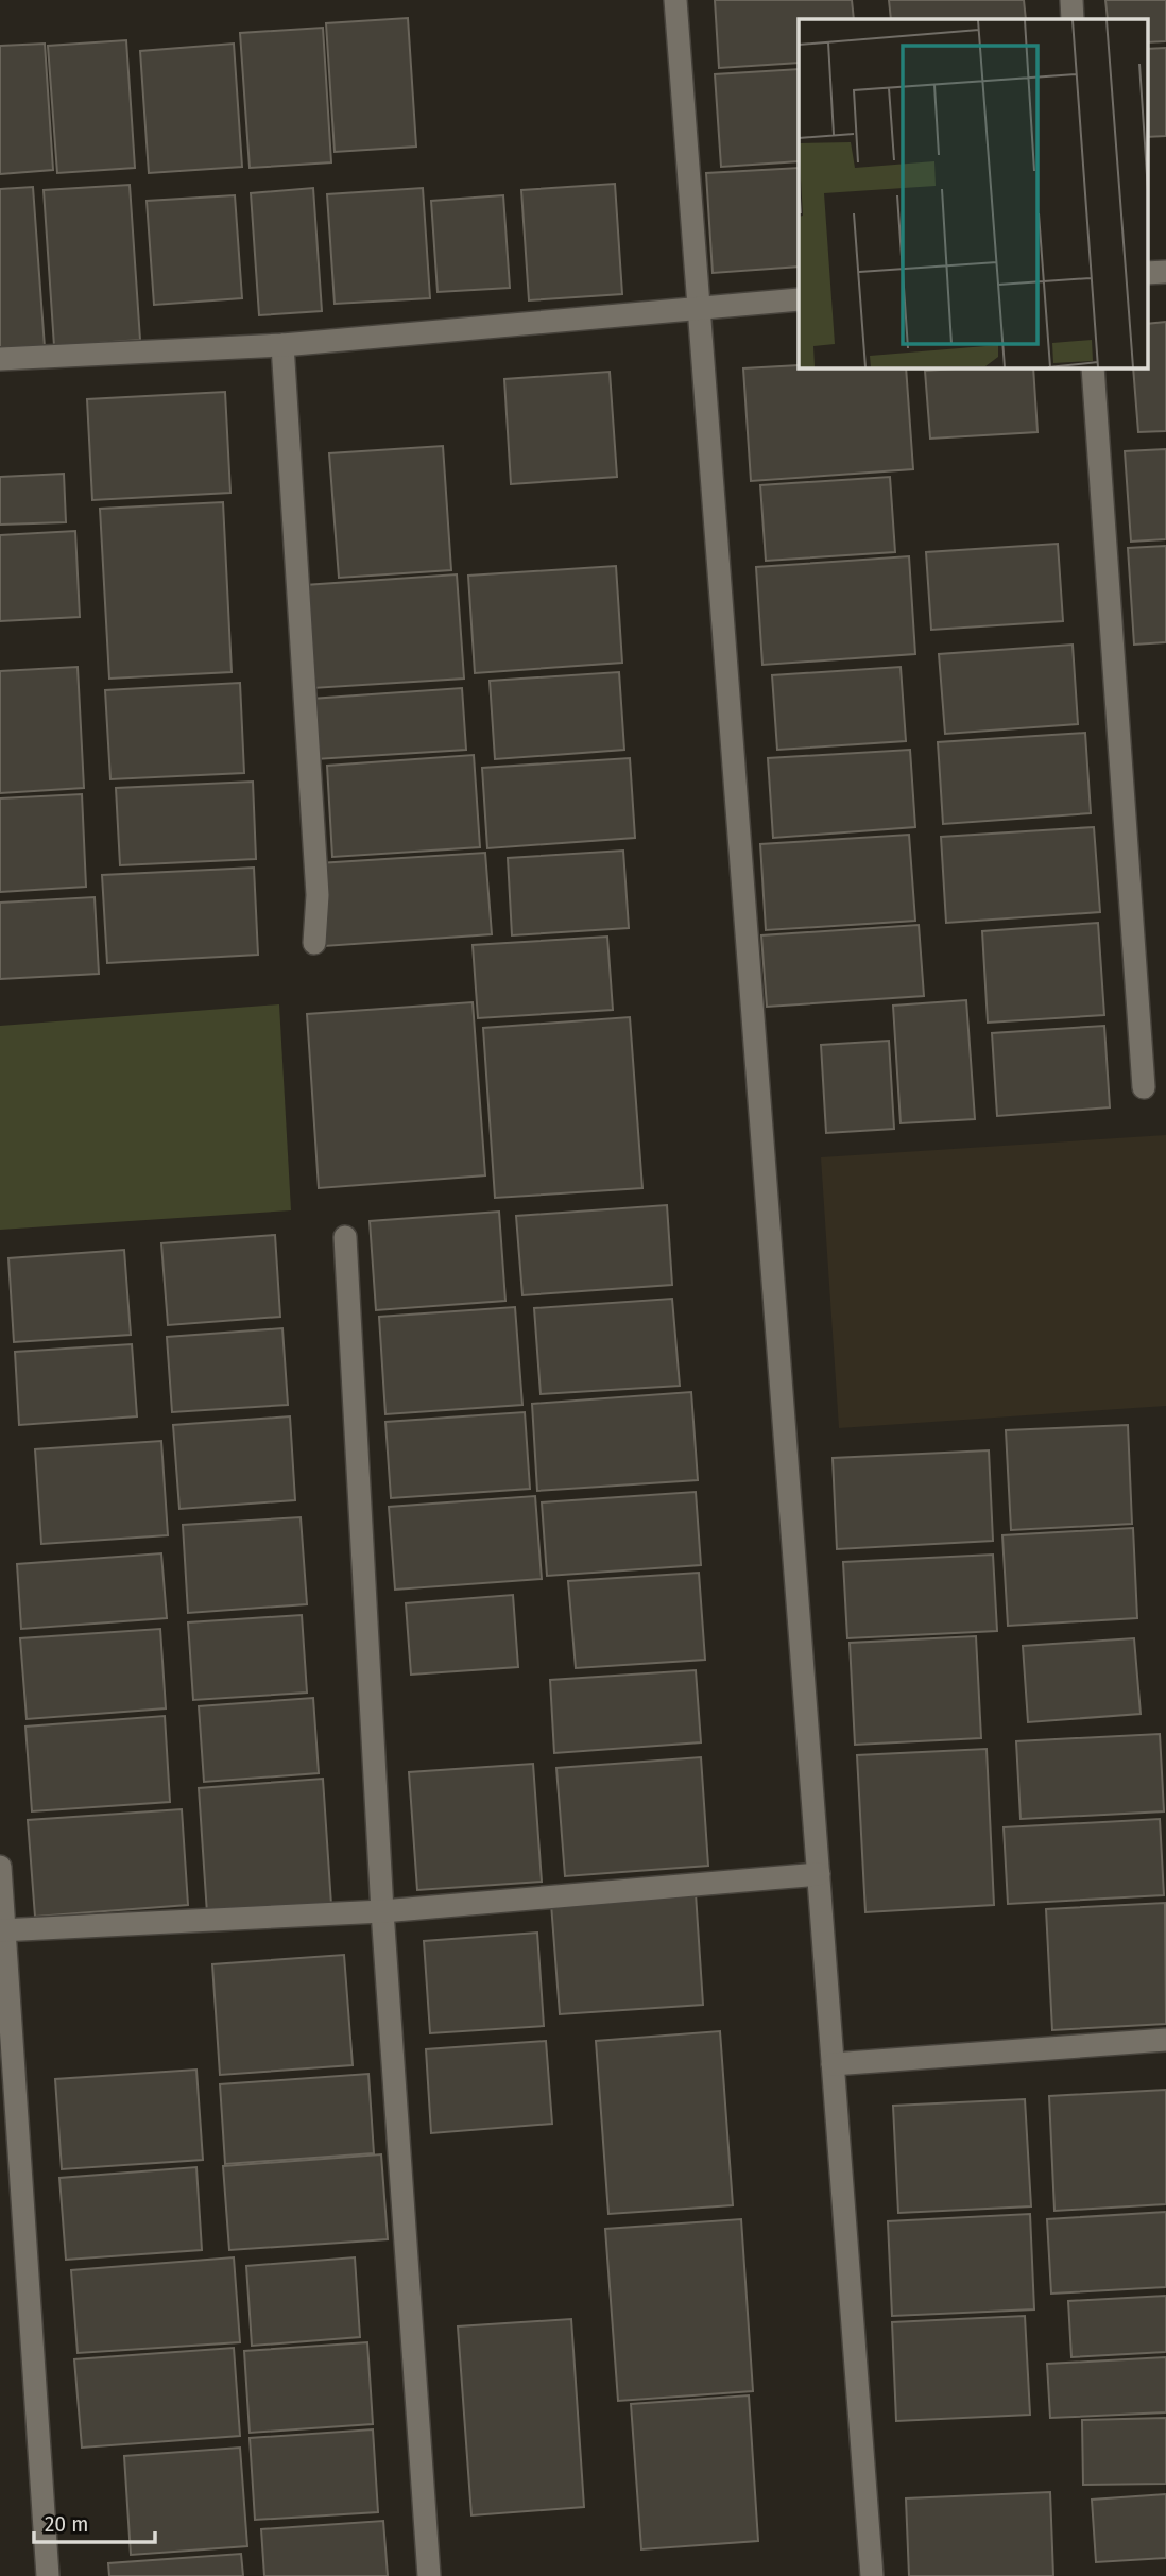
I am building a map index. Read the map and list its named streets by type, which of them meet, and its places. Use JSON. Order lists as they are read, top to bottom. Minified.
{"scale_bar":"20 m"}
